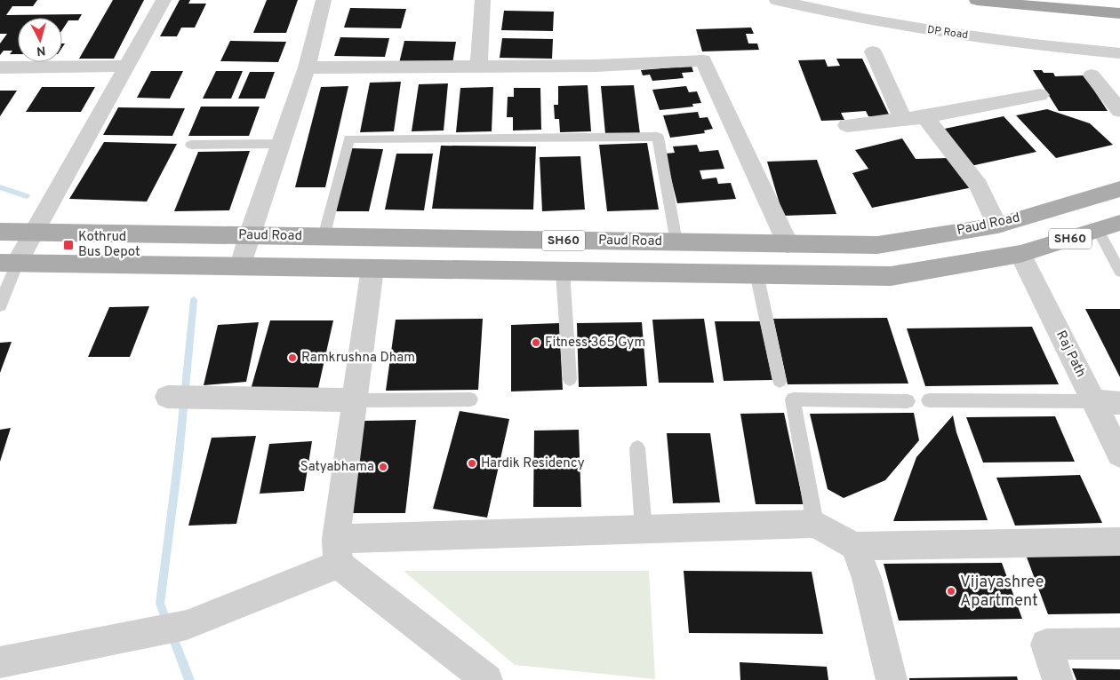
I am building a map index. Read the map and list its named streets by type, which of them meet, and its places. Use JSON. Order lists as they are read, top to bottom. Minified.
{"streets":{"main road":["Paud Road","SH60"],"street":["DP Road","Raj Path"]},"crossings":[["SH60","Raj Path"]],"places":{"transit":["Kothrud Bus Depot"],"other":["Fitness 365 Gym","Ramkrushna Dham","Hardik Residency","Satyabhama","Vijayashree Apartment"]},"north":"bottom"}
